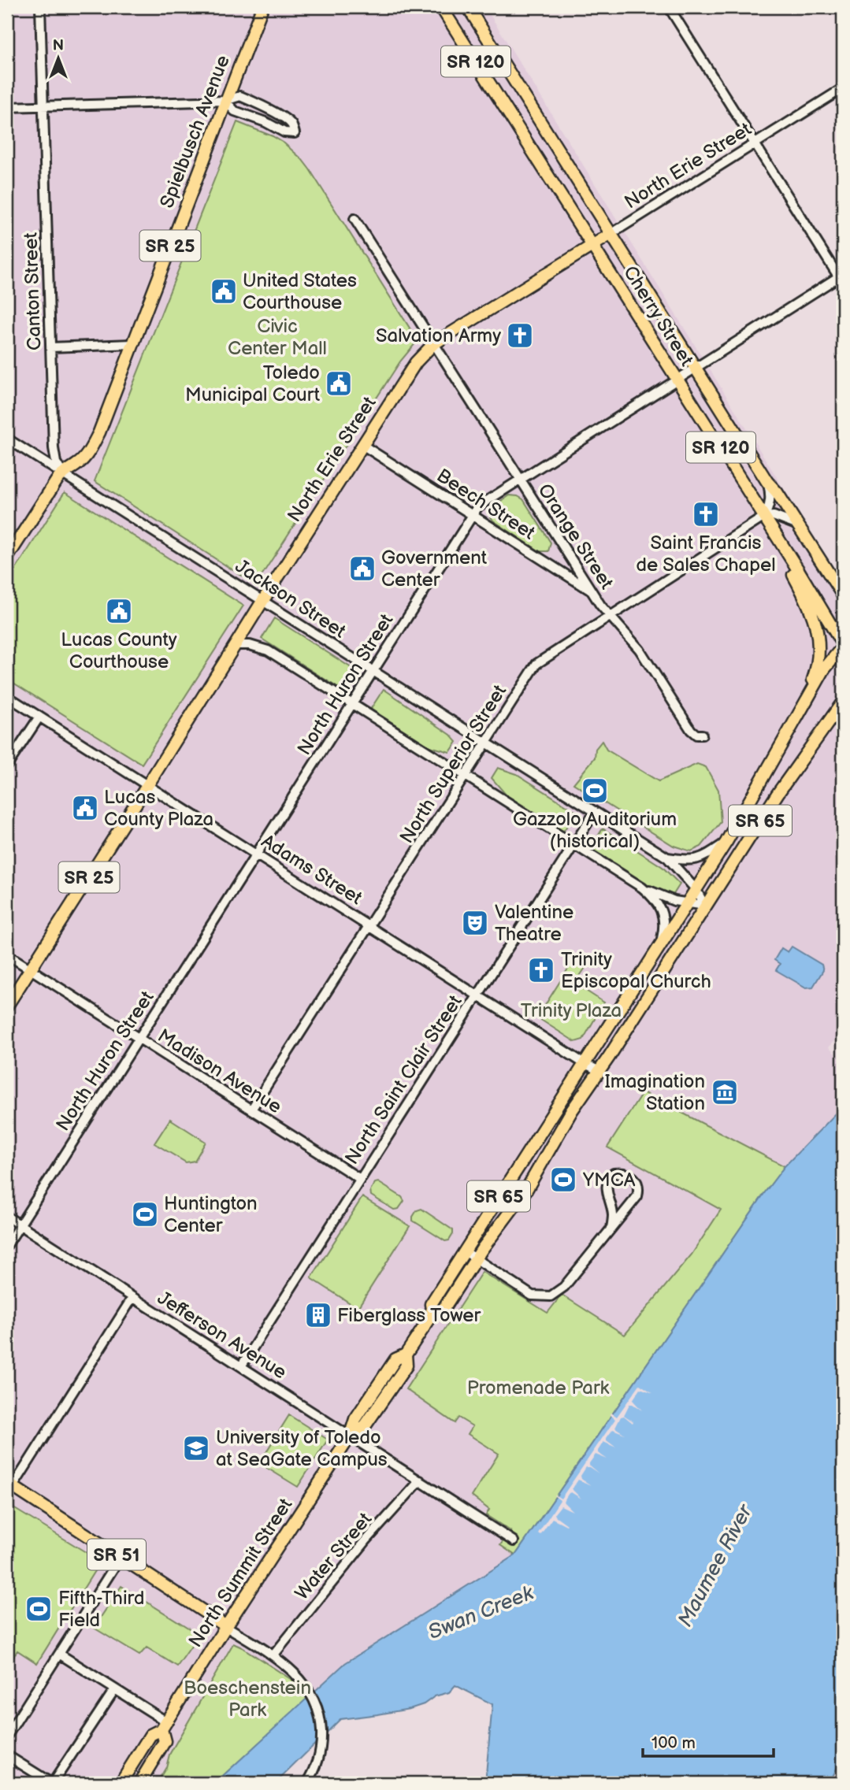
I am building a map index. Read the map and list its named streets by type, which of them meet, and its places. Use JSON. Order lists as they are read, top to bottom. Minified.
{"streets":{"main road":["SR 120","Spielbusch Avenue","North Erie Street","SR 25","Cherry Street","SR 65","SR 51","North Summit Street"],"street":["Canton Street","Beech Street","Orange Street","Jackson Street","North Huron Street","North Superior Street","Adams Street","Madison Avenue","North Saint Clair Street","Jefferson Avenue","Water Street"]},"crossings":[["Spielbusch Avenue","SR 25"],["Spielbusch Avenue","Canton Street"],["Spielbusch Avenue","Jackson Street"],["North Erie Street","Cherry Street"],["North Erie Street","Beech Street"],["North Erie Street","Orange Street"],["North Erie Street","Jackson Street"],["North Erie Street","Adams Street"],["North Erie Street","Madison Avenue"],["SR 25","Canton Street"],["SR 25","Jackson Street"],["Canton Street","Jackson Street"],["Cherry Street","North Huron Street"],["Cherry Street","North Superior Street"],["Cherry Street","North Summit Street"],["Beech Street","Orange Street"],["Beech Street","North Huron Street"],["Orange Street","North Huron Street"],["Orange Street","North Superior Street"],["Jackson Street","North Huron Street"],["Jackson Street","North Superior Street"],["Jackson Street","North Saint Clair Street"],["Jackson Street","North Summit Street"],["North Huron Street","Adams Street"],["North Huron Street","Madison Avenue"],["North Huron Street","Jefferson Avenue"],["North Superior Street","Adams Street"],["North Superior Street","Madison Avenue"],["Adams Street","North Saint Clair Street"],["Adams Street","North Summit Street"],["Madison Avenue","North Saint Clair Street"],["North Saint Clair Street","Jefferson Avenue"],["Jefferson Avenue","Water Street"],["Jefferson Avenue","North Summit Street"],["SR 51","North Summit Street"]],"water":["Maumee River","Swan Creek"],"parks":["Civic Center Mall","Trinity Plaza","Promenade Park","Boeschenstein Park"],"places":{"public building":["United States Courthouse","Toledo Municipal Court","Government Center","Lucas County Courthouse","Lucas County Plaza"],"church":["Salvation Army","Saint Francis de Sales Chapel","Trinity Episcopal Church"],"sports":["Gazzolo Auditorium (historical)","YMCA","Huntington Center","Fifth-Third Field"],"theatre":["Valentine Theatre"],"museum":["Imagination Station"],"building":["Fiberglass Tower"],"school or university":["University of Toledo at SeaGate Campus"]},"scale_bar":"100 m","north":"top"}
